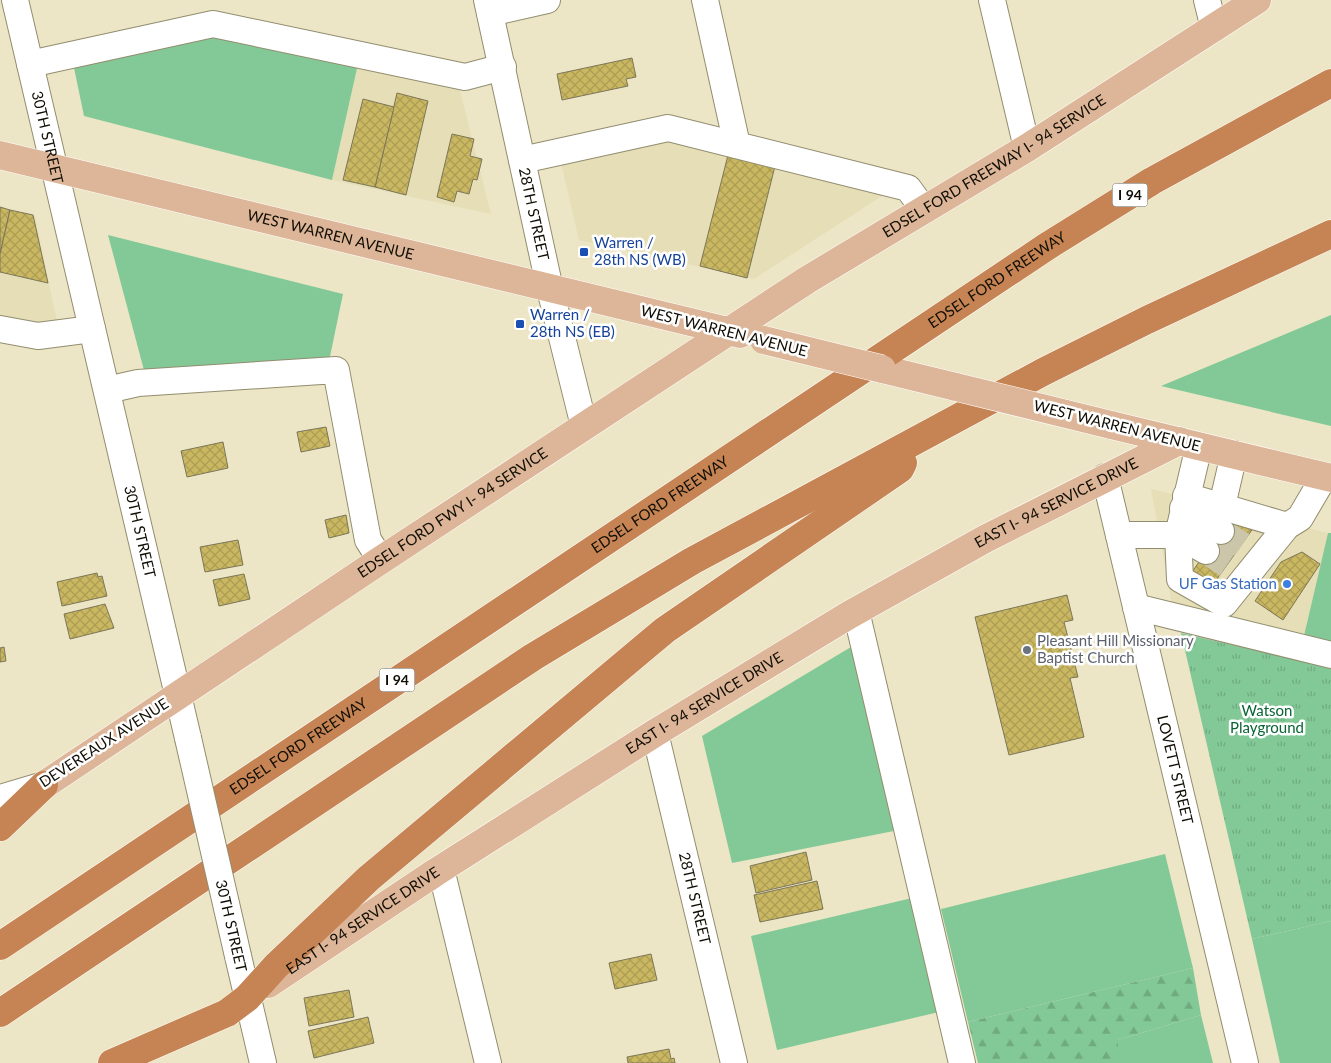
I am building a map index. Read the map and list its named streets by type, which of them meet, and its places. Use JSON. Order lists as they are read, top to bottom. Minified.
{"streets":{"highway":["I 94","EDSEL FORD FREEWAY"],"main road":["EDSEL FORD FREEWAY I- 94 SERVICE","WEST WARREN AVENUE","EAST I- 94 SERVICE DRIVE","EDSEL FORD FWY I- 94 SERVICE","DEVEREAUX AVENUE"],"street":["30TH STREET","28TH STREET","LOVETT STREET"]},"crossings":[["30TH STREET","WEST WARREN AVENUE"],["30TH STREET","EAST I- 94 SERVICE DRIVE"],["30TH STREET","EDSEL FORD FWY I- 94 SERVICE"],["30TH STREET","DEVEREAUX AVENUE"],["EDSEL FORD FREEWAY I- 94 SERVICE","WEST WARREN AVENUE"],["EDSEL FORD FREEWAY I- 94 SERVICE","EDSEL FORD FWY I- 94 SERVICE"],["28TH STREET","WEST WARREN AVENUE"],["28TH STREET","EAST I- 94 SERVICE DRIVE"],["28TH STREET","EDSEL FORD FWY I- 94 SERVICE"],["WEST WARREN AVENUE","EAST I- 94 SERVICE DRIVE"],["WEST WARREN AVENUE","EDSEL FORD FWY I- 94 SERVICE"],["EAST I- 94 SERVICE DRIVE","LOVETT STREET"],["EDSEL FORD FWY I- 94 SERVICE","DEVEREAUX AVENUE"]],"parks":["Watson Playground"],"places":{"transit":["Warren / 28th NS (WB)","Warren / 28th NS (EB)"],"other":["UF Gas Station","Pleasant Hill Missionary Baptist Church"]}}
